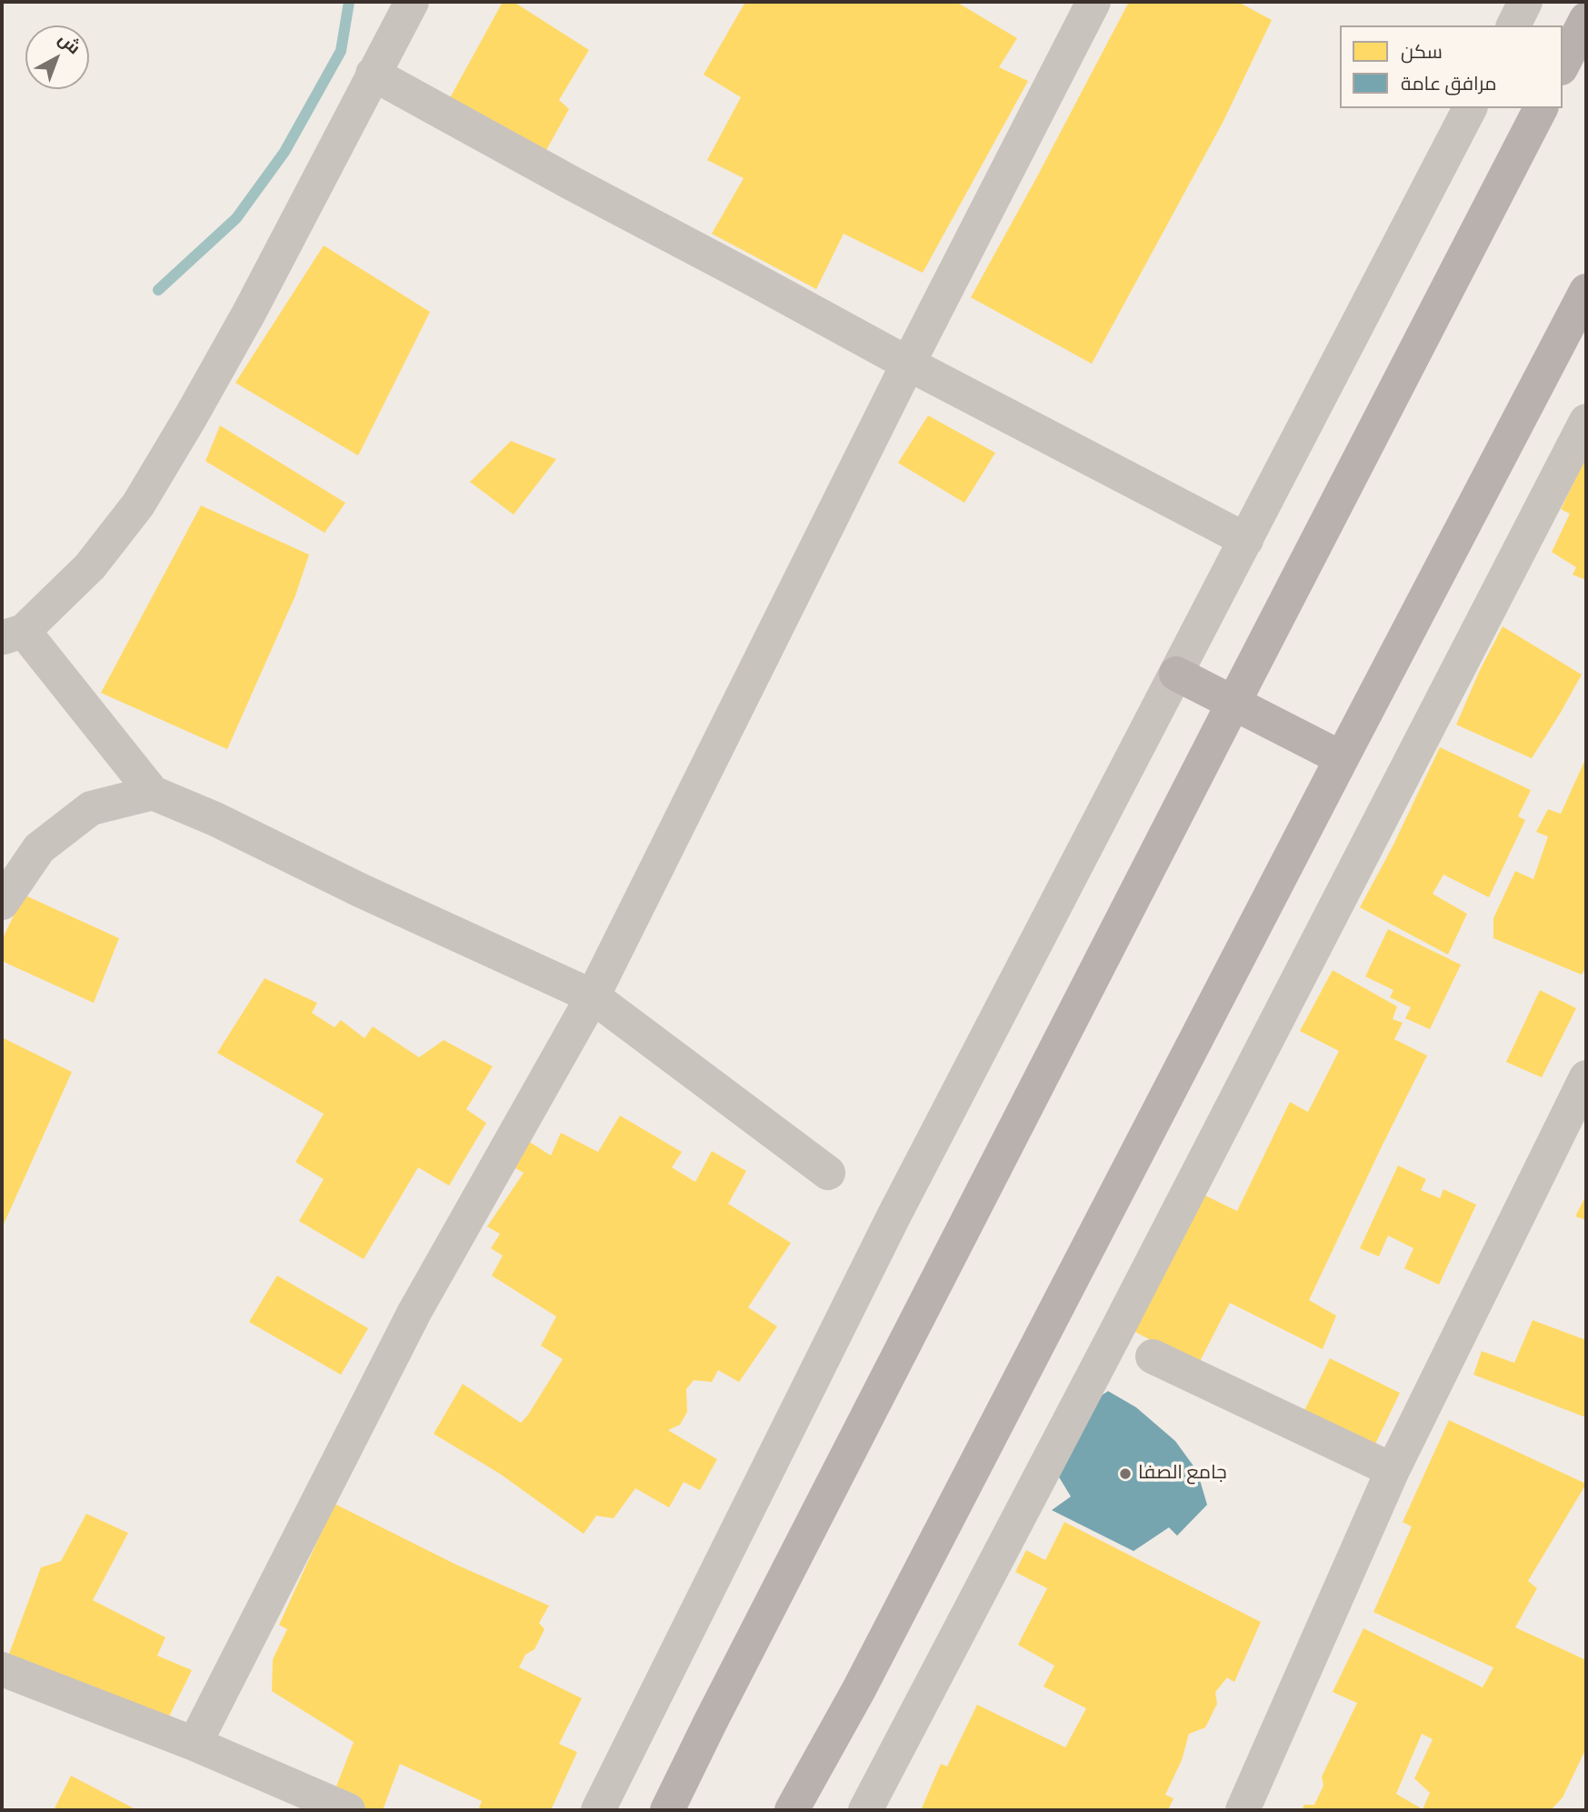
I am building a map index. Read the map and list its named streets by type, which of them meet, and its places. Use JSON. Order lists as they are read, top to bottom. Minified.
{"places":["جامع الصفا"],"legend":["سكن","مرافق عامة"],"north":"top right"}
